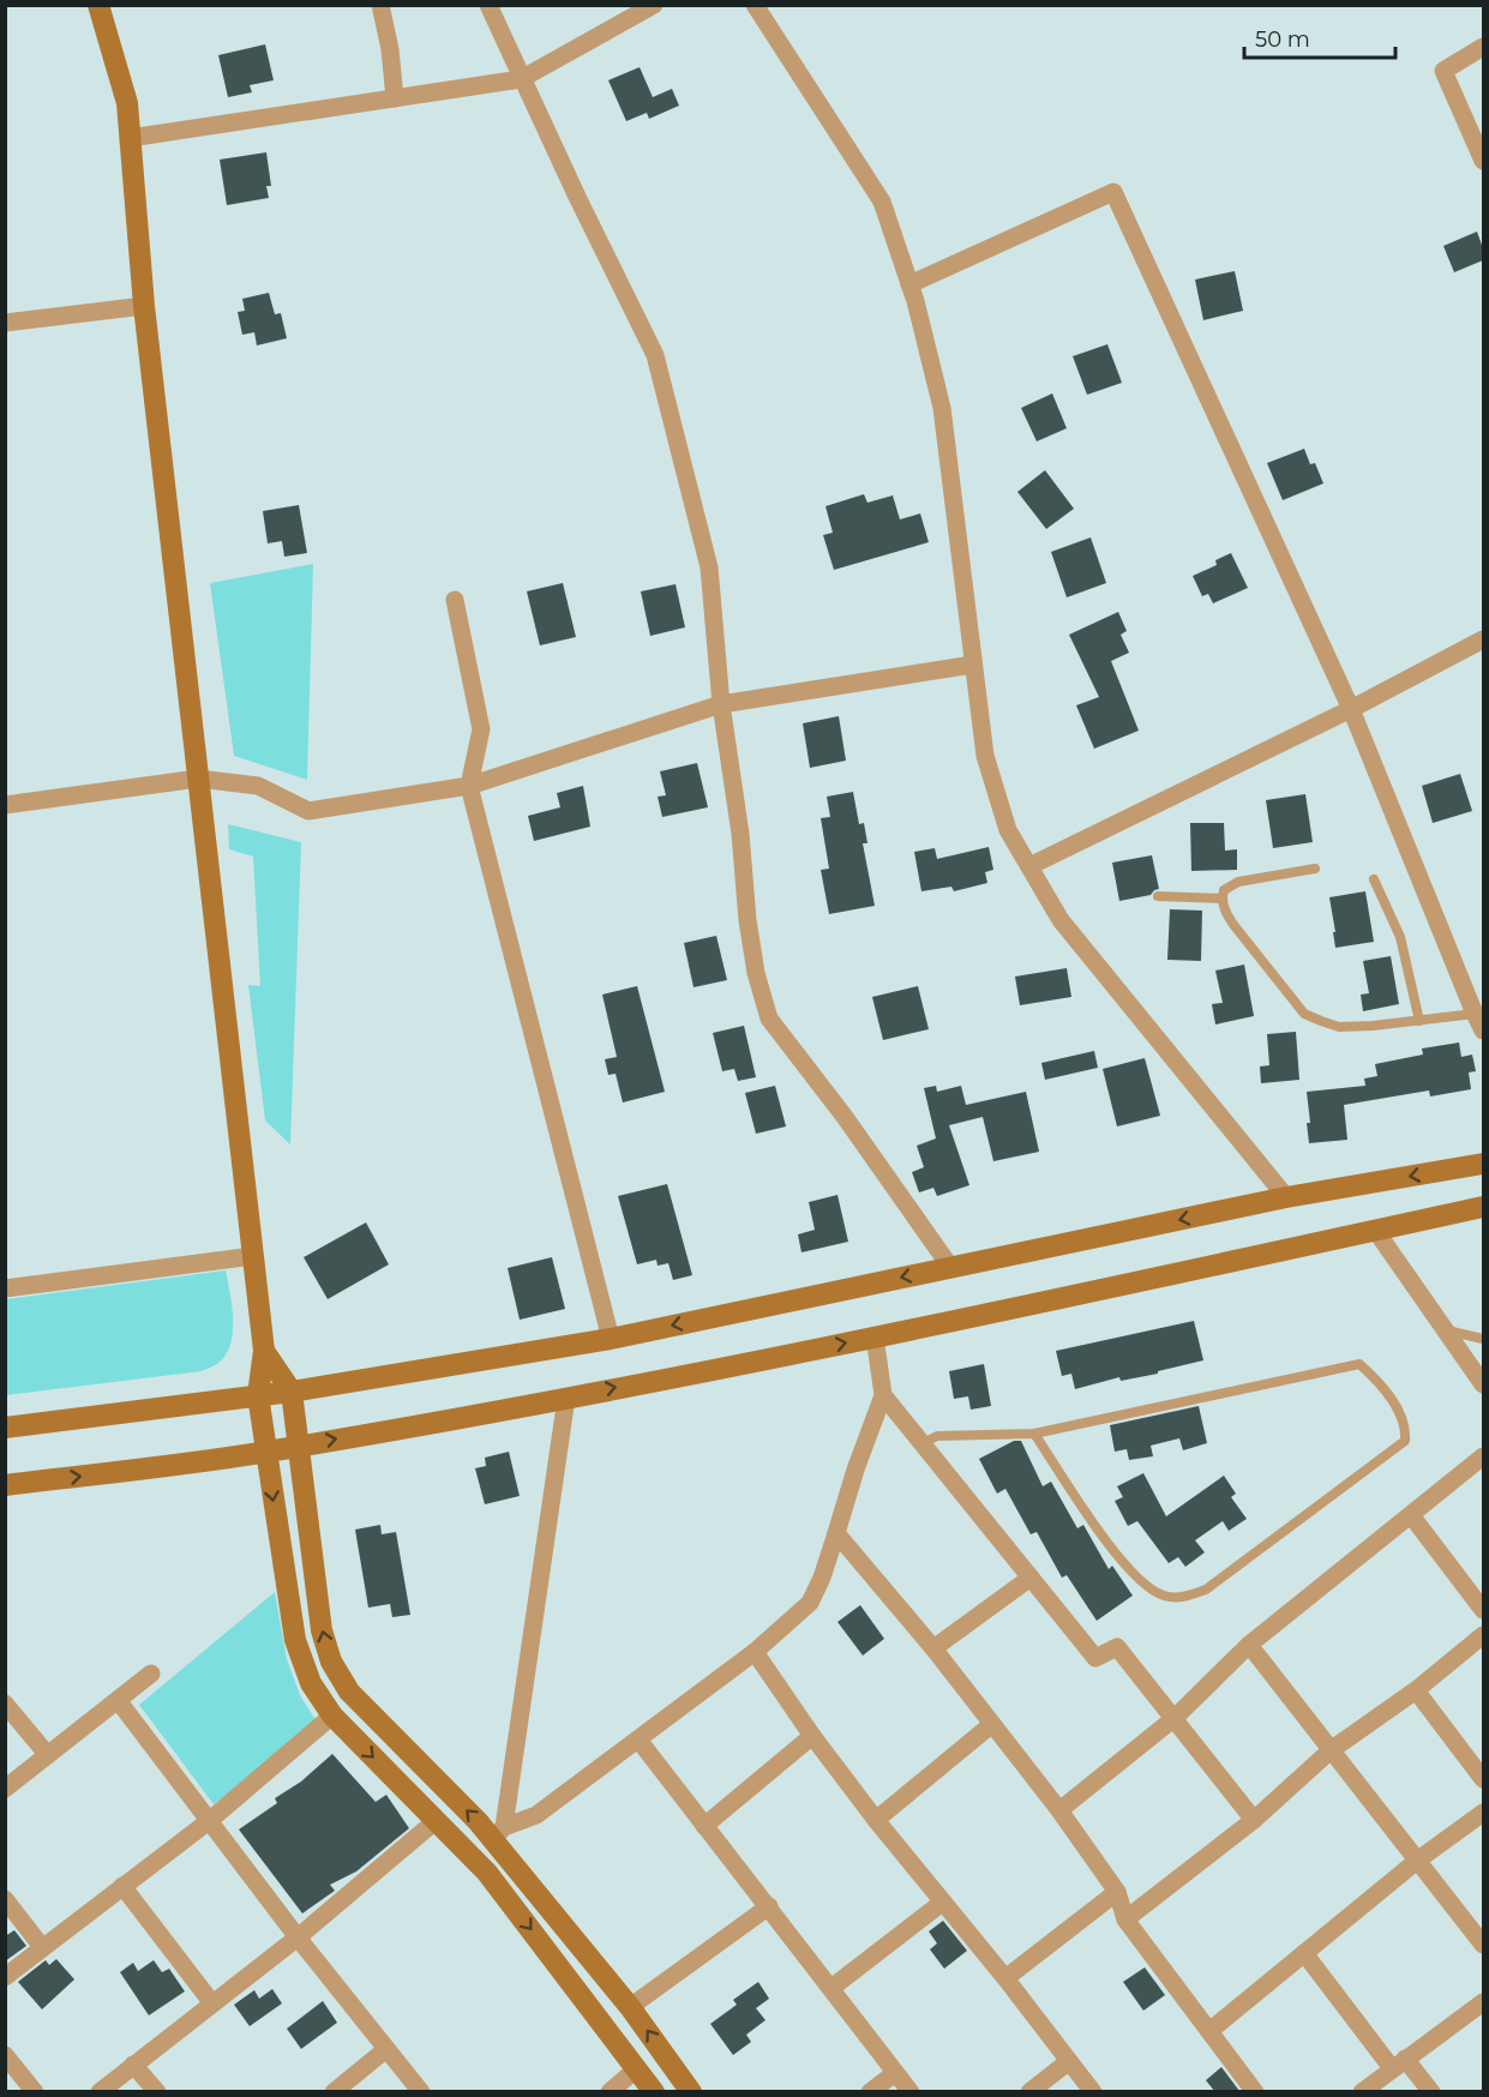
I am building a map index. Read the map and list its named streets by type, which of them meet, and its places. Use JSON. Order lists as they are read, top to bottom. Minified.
{"scale_bar":"50 m"}
